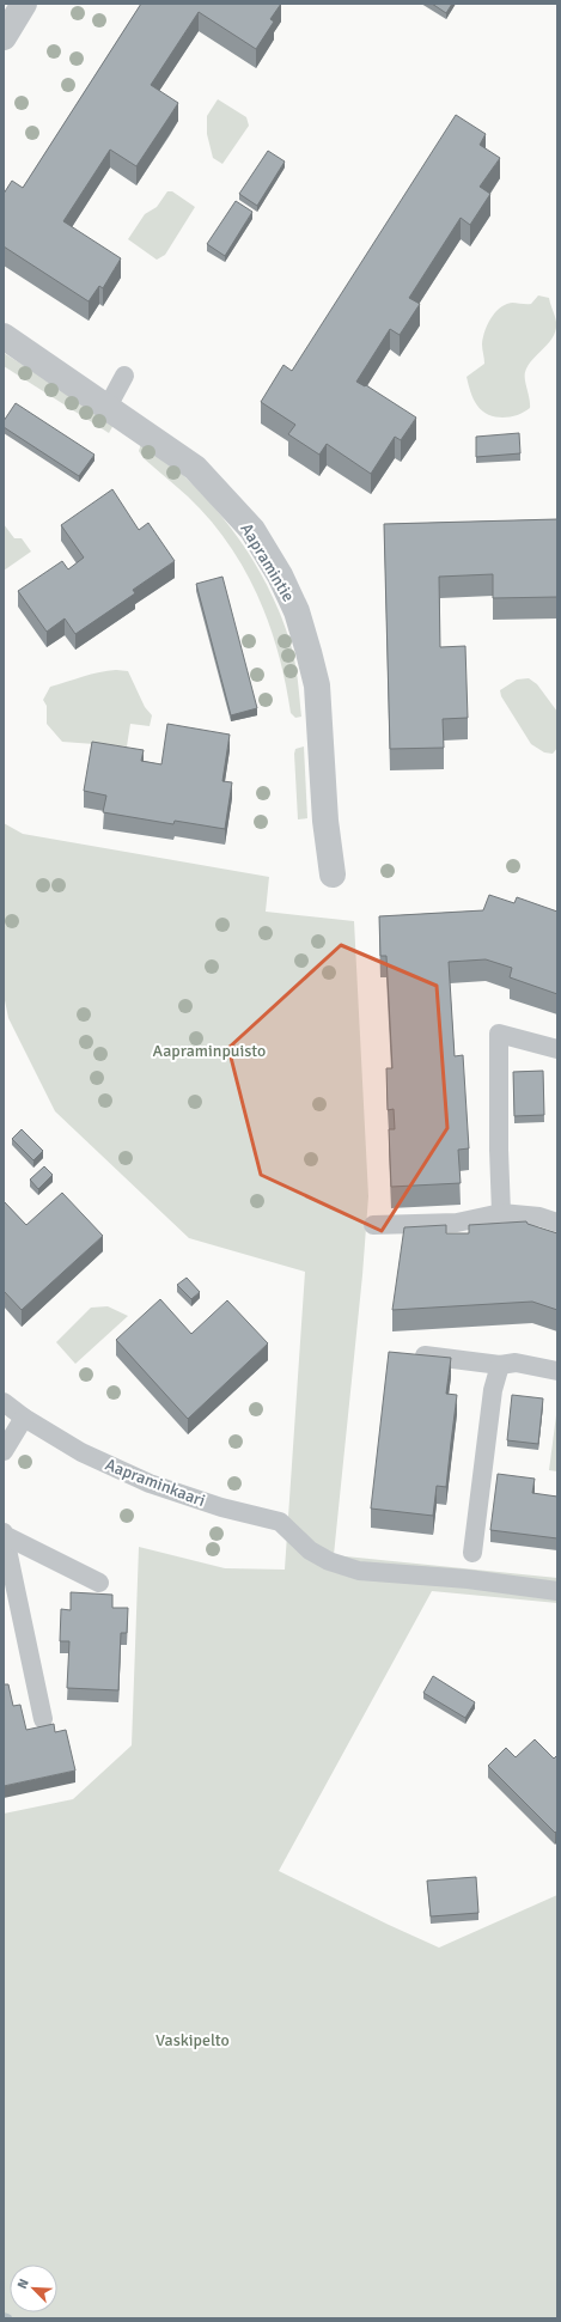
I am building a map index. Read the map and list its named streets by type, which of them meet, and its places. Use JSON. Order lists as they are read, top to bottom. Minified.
{"streets":{"street":["Aapramintie"],"lane":["Aapraminkaari"]},"parks":["Aapraminpuisto","Vaskipelto"],"north":"top left"}
